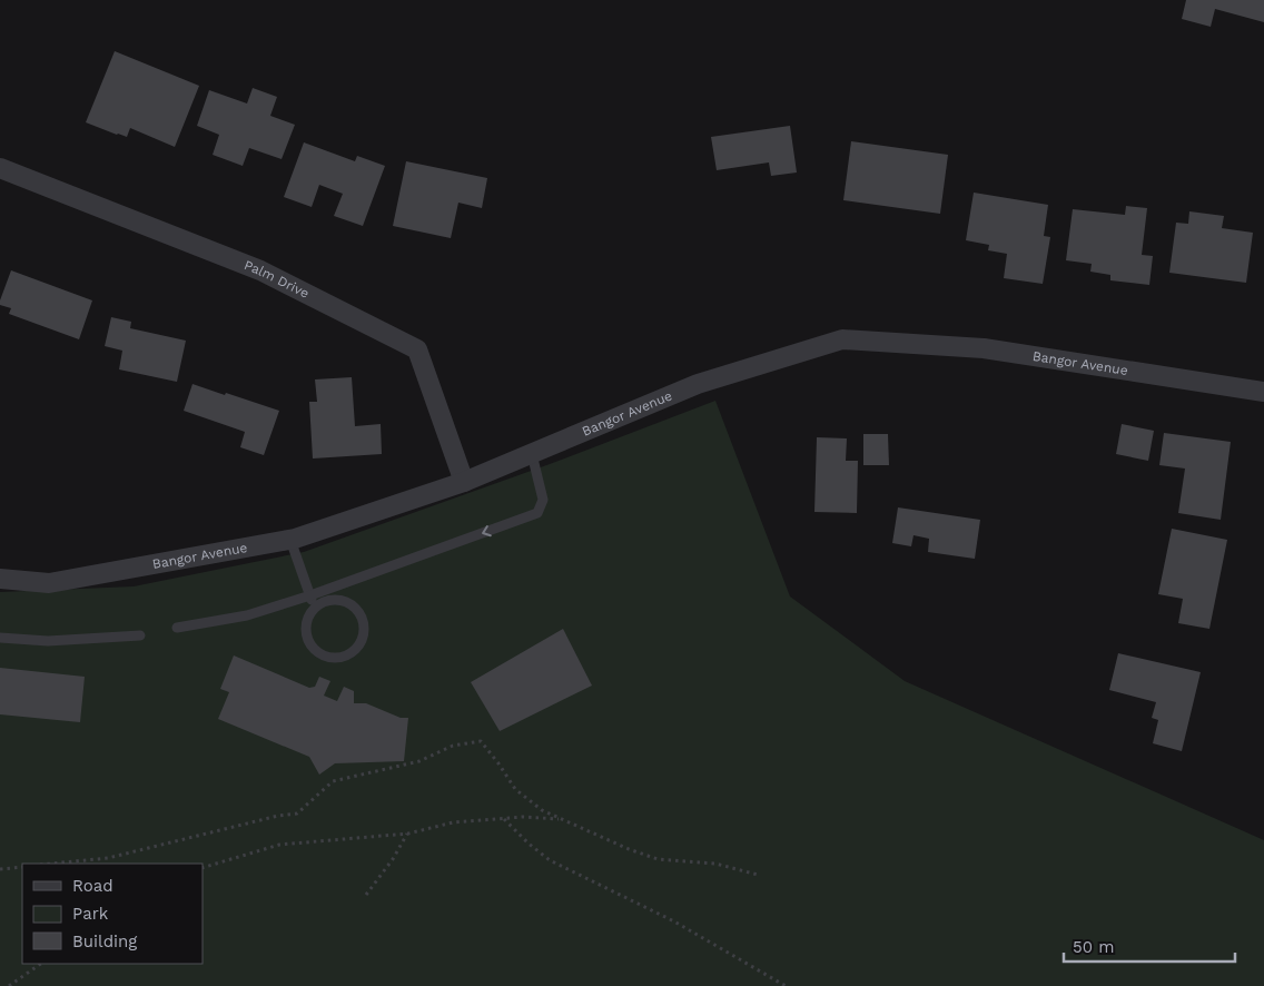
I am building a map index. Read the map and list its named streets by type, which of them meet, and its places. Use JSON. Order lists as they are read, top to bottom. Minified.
{"streets":{"street":["Palm Drive","Bangor Avenue"]},"crossings":[["Palm Drive","Bangor Avenue"]],"legend":["Road","Park","Building"],"scale_bar":"50 m"}
